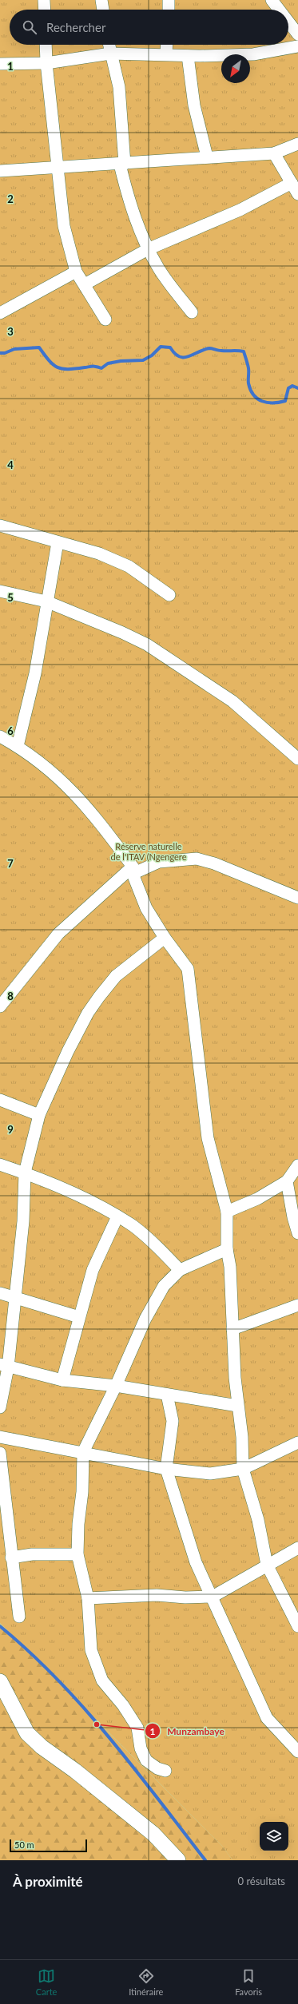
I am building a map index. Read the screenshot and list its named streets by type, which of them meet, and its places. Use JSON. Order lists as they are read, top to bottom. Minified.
{"parks":["Réserve naturelle de l'ITAV (Ngengere"],"places":["Munzambaye"],"scale_bar":"50 m","north":"bottom left","page":{"search":"Rechercher","scale":"50 m","heading":["À proximité","0 résultats"],"nav":["Carte","Itinéraire","Favoris"]},"grid":{"rows":["1","2","3","4","5","6","7","8","9"]}}
